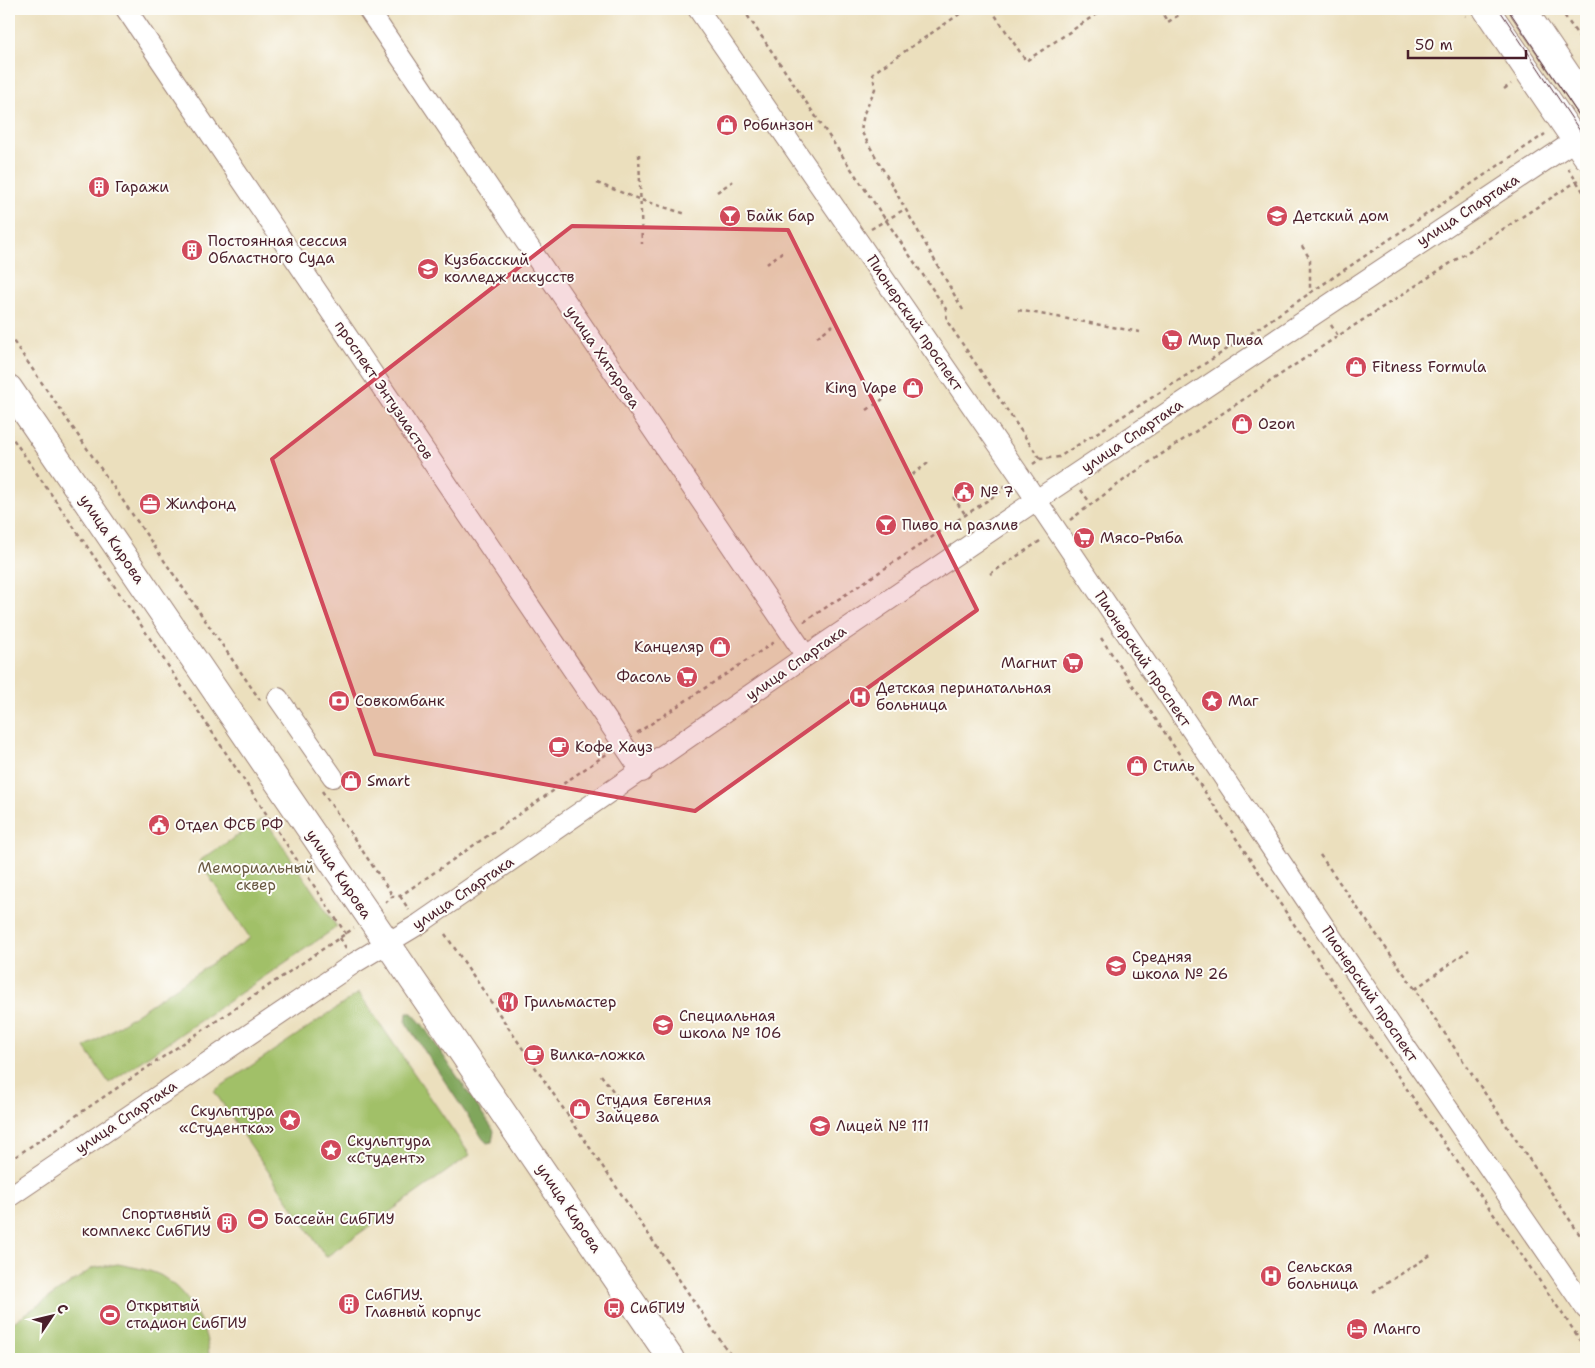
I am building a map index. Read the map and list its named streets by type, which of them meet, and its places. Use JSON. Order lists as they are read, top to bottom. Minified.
{"streets":{"main road":["улица Кирова"],"street":["улица Спартака","Пионерский проспект","улица Хитарова","проспект Энтузиастов"]},"crossings":[["улица Спартака","Пионерский проспект"],["улица Спартака","улица Хитарова"],["улица Спартака","проспект Энтузиастов"],["улица Спартака","улица Кирова"]],"parks":["Мемориальный сквер"],"places":{"shop":["Робинзон","Fitness Formula","King Vape","Ozon","Канцеляр","Стиль","Smart","Студия Евгения Зайцева"],"building":["Гаражи","Постоянная сессия Областного Суда","Спортивный комплекс СибГИУ","СибГИУ. Главный корпус"],"bar":["Байк бар","Пиво на разлив"],"school or university":["Детский дом","Кузбасский колледж искусств","Средняя школа № 26","Специальная школа № 106","Лицей № 111"],"supermarket":["Мир Пива","Мясо-Рыба","Магнит","Фасоль"],"public building":["№ 7","Отдел ФСБ РФ"],"office":["Жилфонд"],"hospital":["Детская перинатальная больница","Сельская больница"],"bank":["Совкомбанк"],"place":["Маг","Скульптура «Студентка»","Скульптура «Студент»"],"cafe":["Кофе Хауз","Вилка-ложка"],"restaurant":["Грильмастер"],"sports":["Бассейн СибГИУ","Открытый стадион СибГИУ"],"bus stop":["СибГИУ"],"hotel":["Манго"]},"scale_bar":"50 m","north":"top right"}
